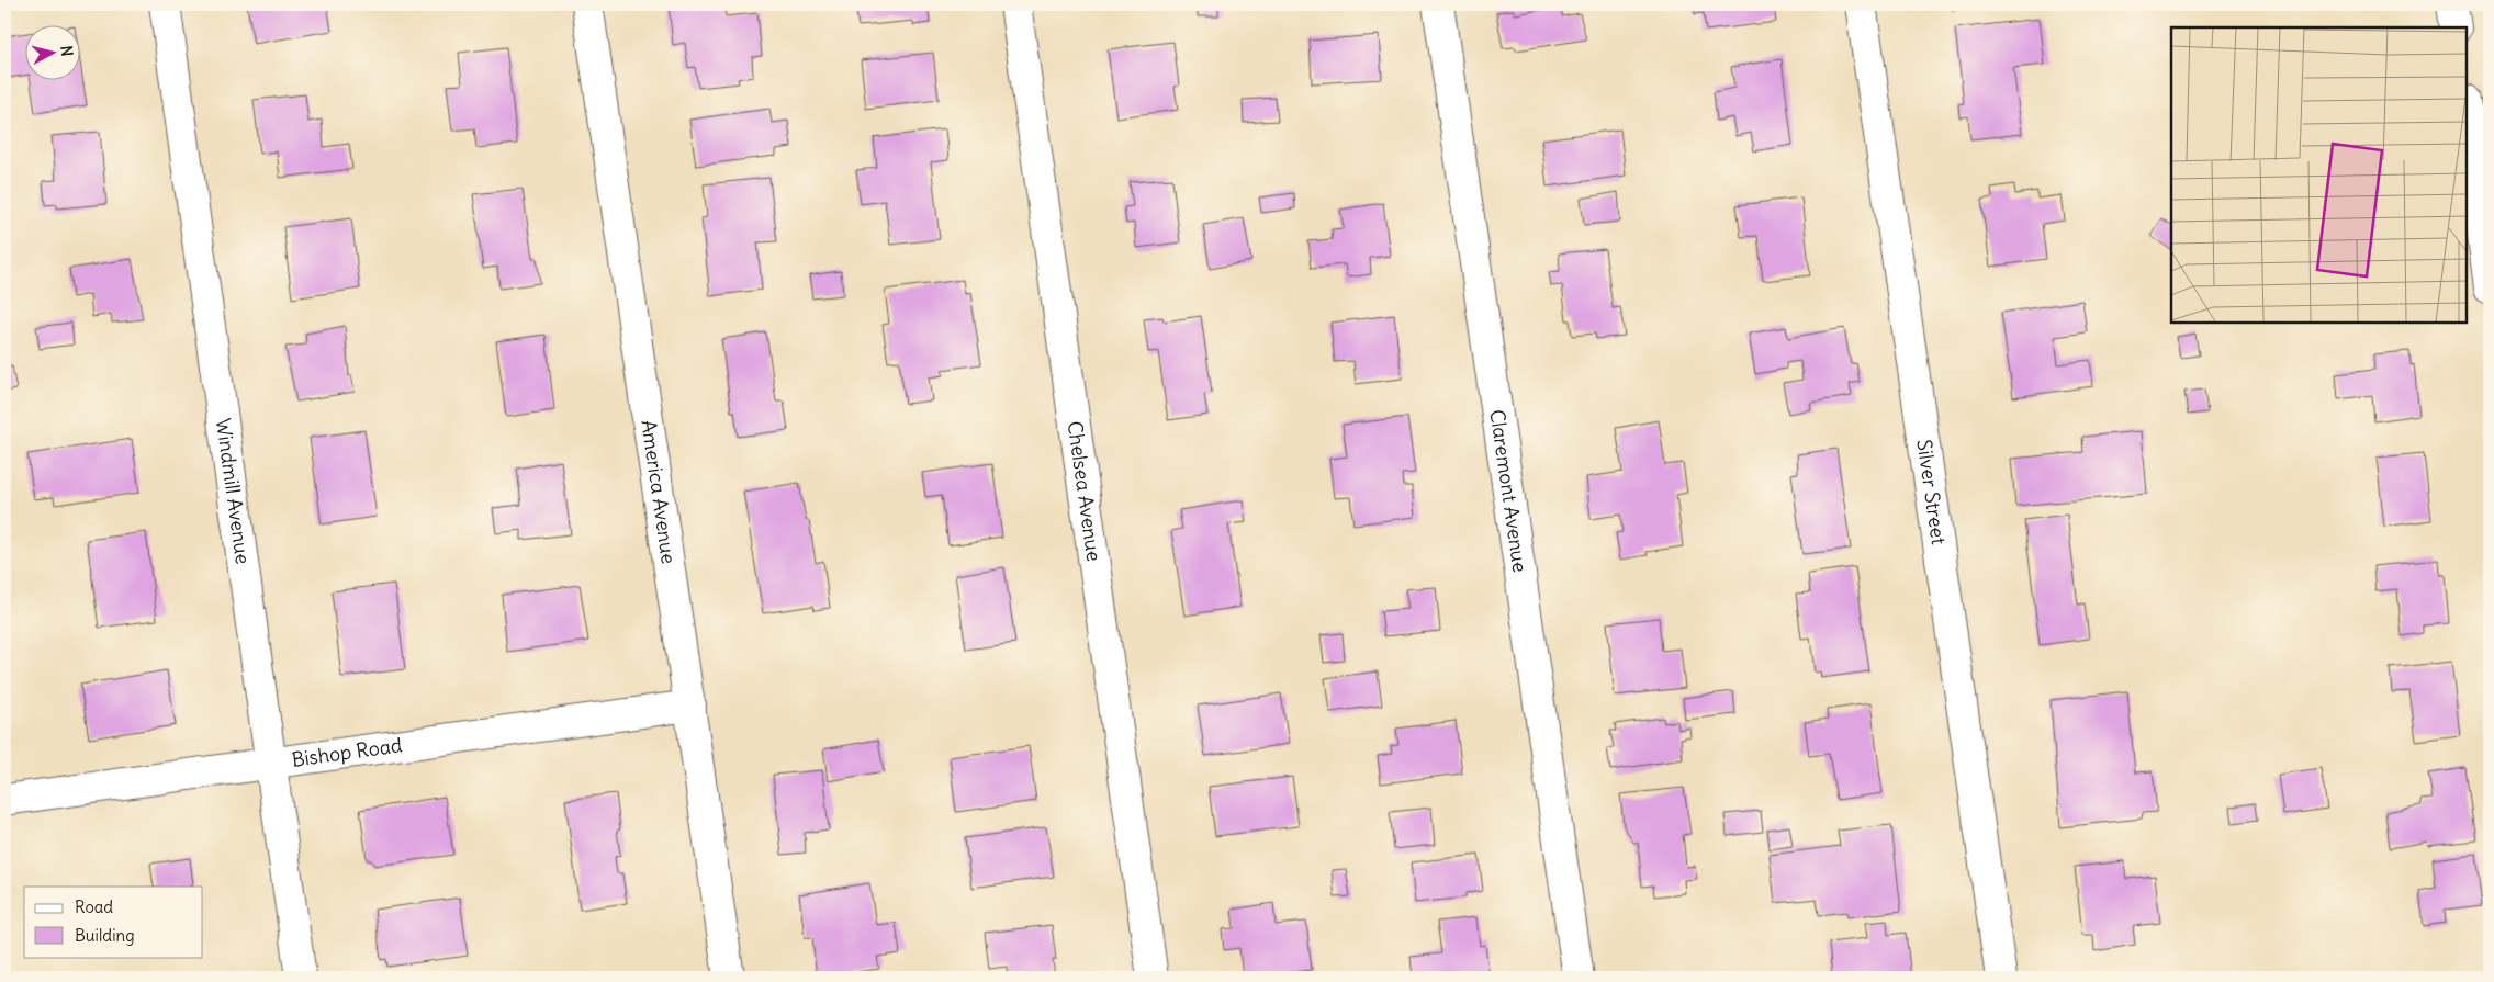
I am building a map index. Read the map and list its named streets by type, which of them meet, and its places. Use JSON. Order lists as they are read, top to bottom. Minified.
{"streets":{"street":["America Avenue","Windmill Avenue","Chelsea Avenue","Claremont Avenue","Silver Street","Bishop Road"]},"crossings":[["America Avenue","Bishop Road"],["Windmill Avenue","Bishop Road"]],"legend":["Road","Building"],"north":"right"}
